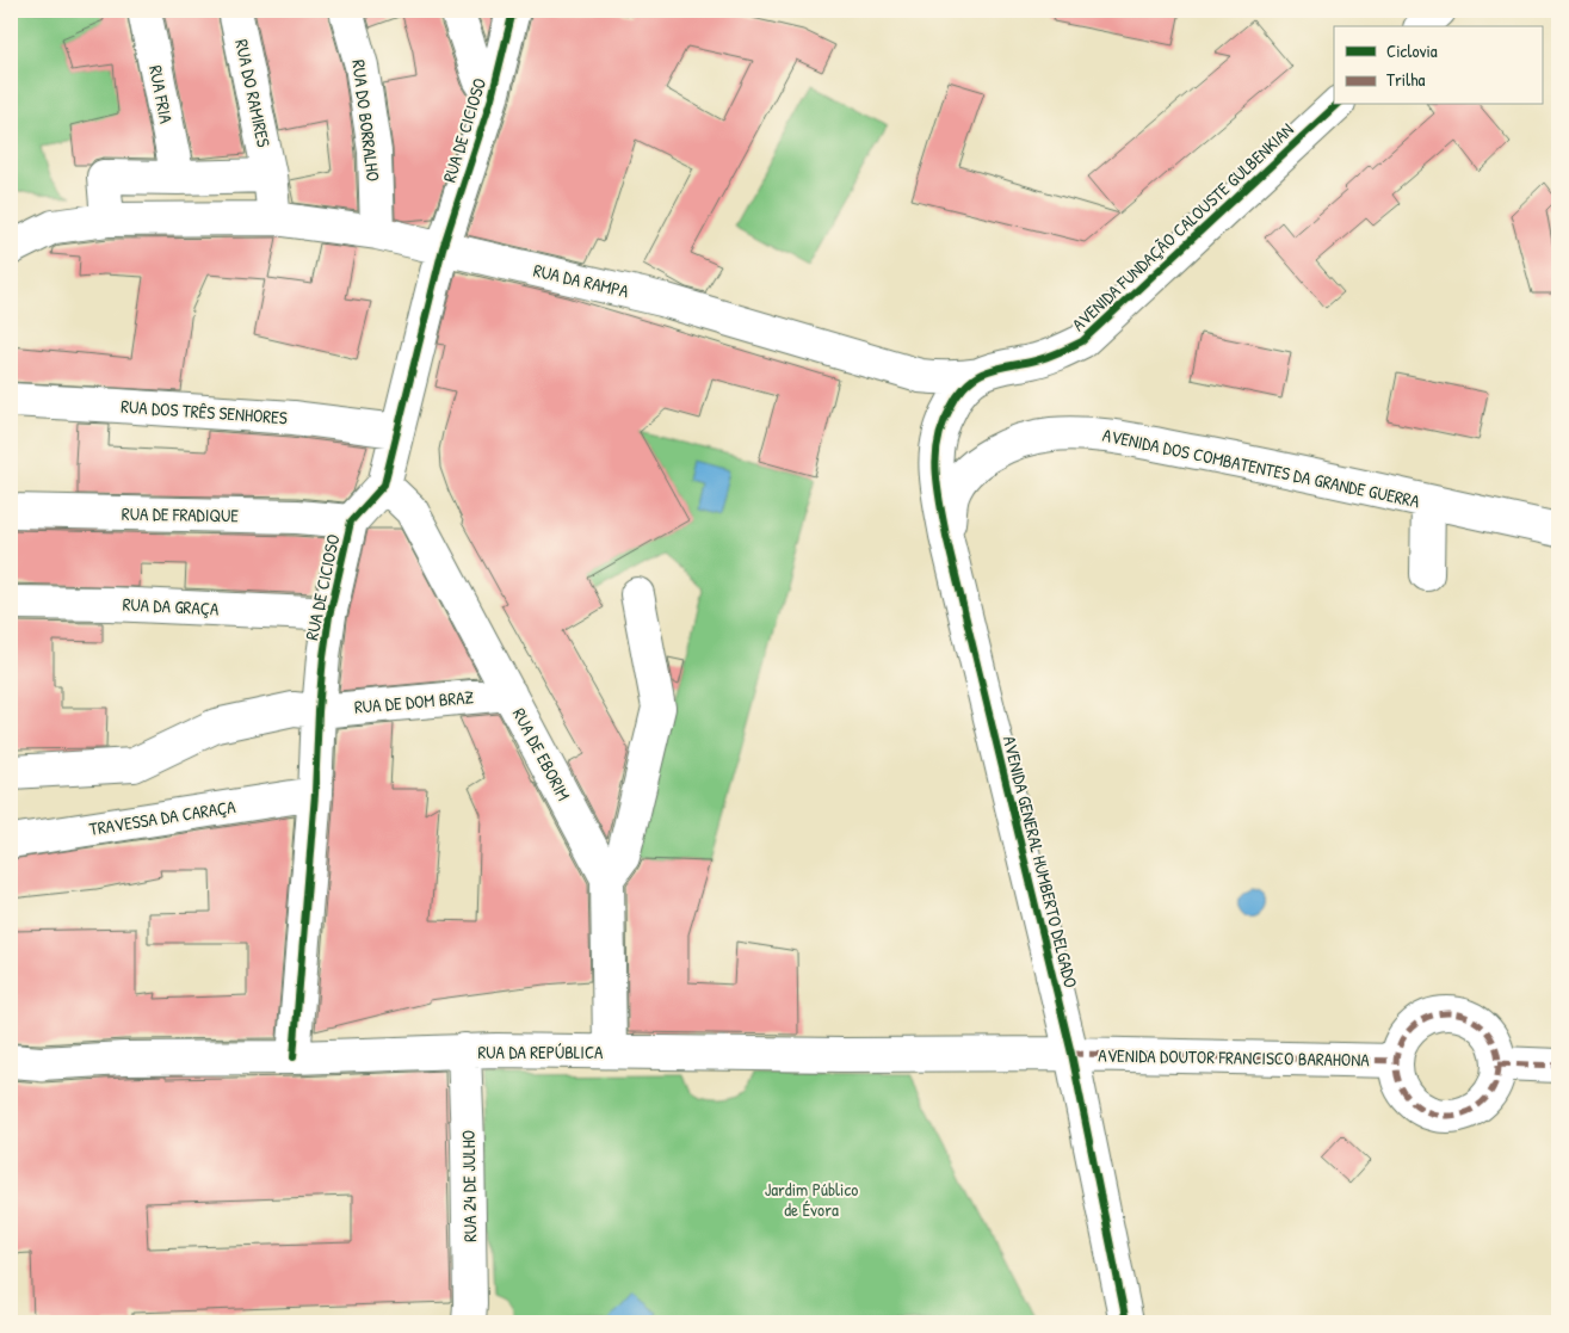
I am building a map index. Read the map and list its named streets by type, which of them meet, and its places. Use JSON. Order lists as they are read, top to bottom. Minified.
{"streets":{"street":["RUA DO RAMIRES","RUA FRIA","RUA DO BORRALHO","RUA DE CICIOSO","AVENIDA FUNDAÇÃO CALOUSTE GULBENKIAN","RUA DA RAMPA","RUA DOS TRÊS SENHORES","AVENIDA DOS COMBATENTES DA GRANDE GUERRA","RUA DE FRADIQUE","RUA DA GRAÇA","RUA DE DOM BRAZ","RUA DE EBORIM","TRAVESSA DA CARAÇA","AVENIDA GENERAL HUMBERTO DELGADO","RUA DA REPÚBLICA","AVENIDA DOUTOR FRANCISCO BARAHONA","RUA 24 DE JULHO"]},"crossings":[["RUA DO RAMIRES","RUA DA RAMPA"],["RUA DO BORRALHO","RUA DA RAMPA"],["RUA DE CICIOSO","RUA DA RAMPA"],["RUA DE CICIOSO","RUA DOS TRÊS SENHORES"],["RUA DE CICIOSO","RUA DE FRADIQUE"],["RUA DE CICIOSO","RUA DA GRAÇA"],["RUA DE CICIOSO","RUA DE DOM BRAZ"],["RUA DE CICIOSO","RUA DE EBORIM"],["RUA DE CICIOSO","TRAVESSA DA CARAÇA"],["RUA DE CICIOSO","RUA DA REPÚBLICA"],["AVENIDA FUNDAÇÃO CALOUSTE GULBENKIAN","RUA DA RAMPA"],["AVENIDA FUNDAÇÃO CALOUSTE GULBENKIAN","AVENIDA GENERAL HUMBERTO DELGADO"],["RUA DA RAMPA","AVENIDA GENERAL HUMBERTO DELGADO"],["AVENIDA DOS COMBATENTES DA GRANDE GUERRA","AVENIDA GENERAL HUMBERTO DELGADO"],["RUA DE DOM BRAZ","RUA DE EBORIM"],["RUA DE EBORIM","RUA DA REPÚBLICA"],["AVENIDA GENERAL HUMBERTO DELGADO","RUA DA REPÚBLICA"],["AVENIDA GENERAL HUMBERTO DELGADO","AVENIDA DOUTOR FRANCISCO BARAHONA"],["RUA DA REPÚBLICA","AVENIDA DOUTOR FRANCISCO BARAHONA"],["RUA DA REPÚBLICA","RUA 24 DE JULHO"]],"parks":["Jardim Público de Évora"],"legend":["Ciclovia","Trilha"]}
